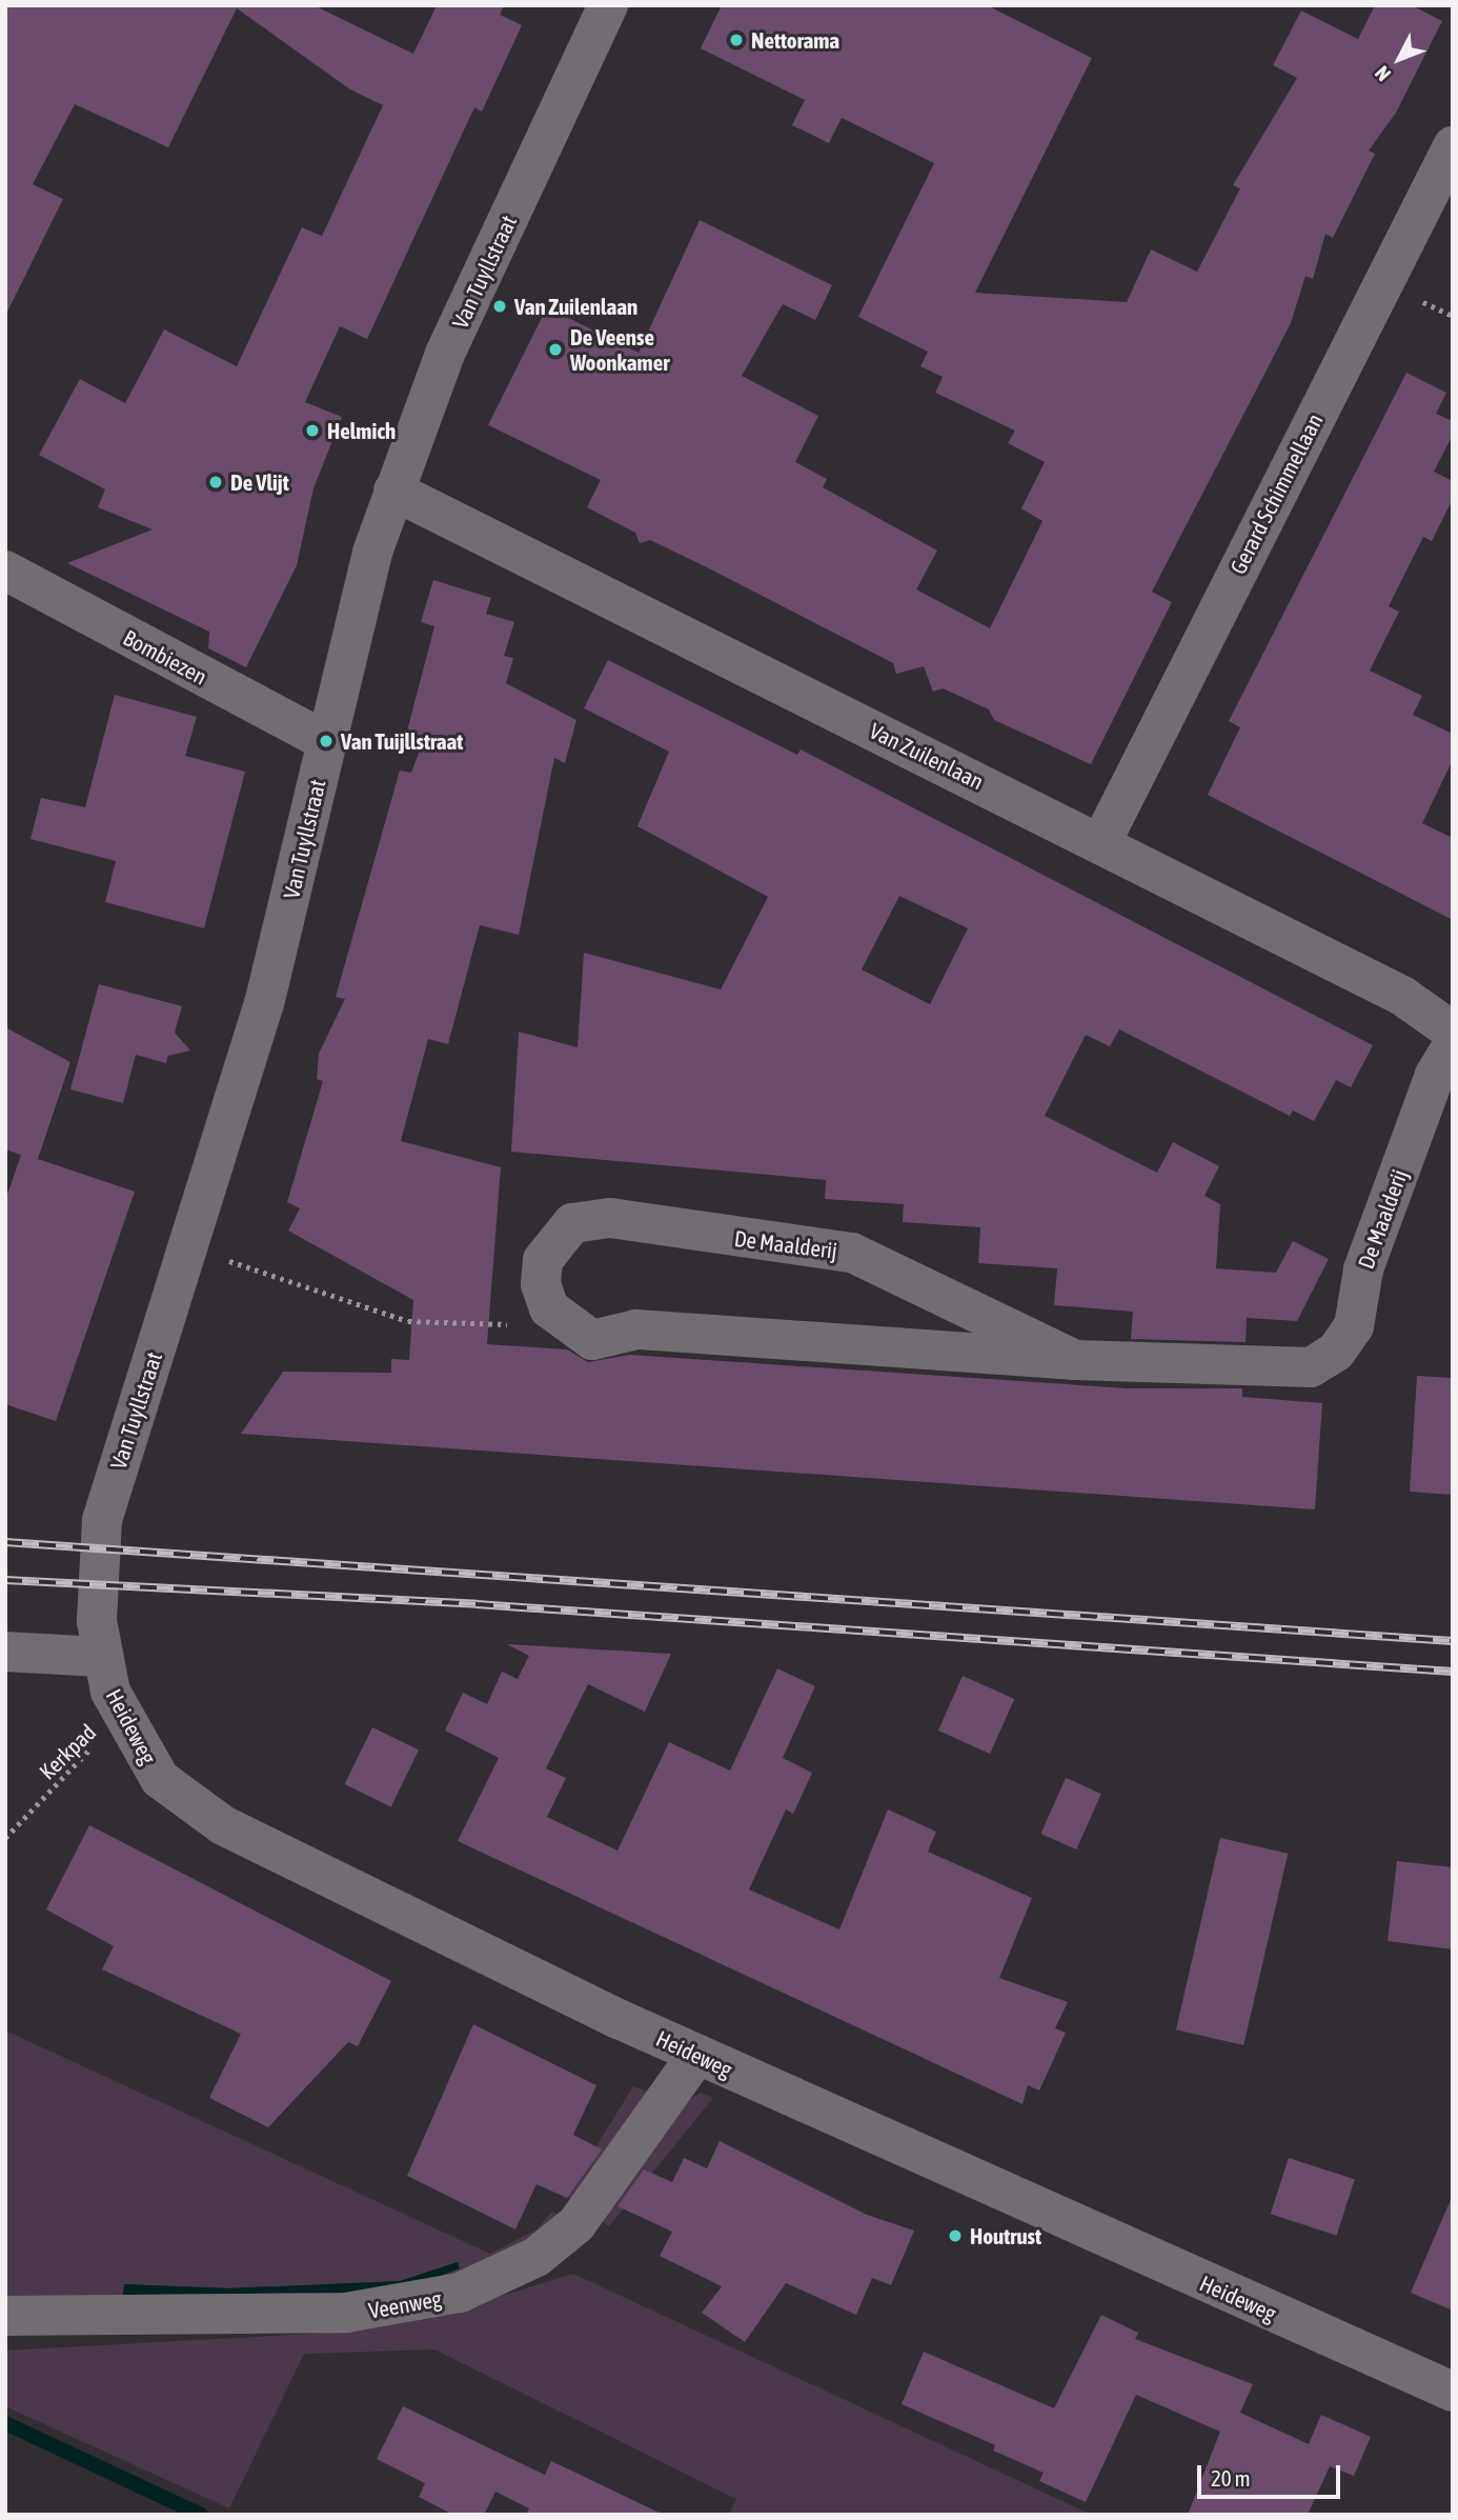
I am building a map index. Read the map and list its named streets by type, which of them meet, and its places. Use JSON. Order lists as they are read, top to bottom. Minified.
{"streets":{"street":["Van Tuyllstraat","Gerard Schimmellaan","Bombiezen","Van Zuilenlaan","De Maalderij","Heideweg","Veenweg"],"path":["Kerkpad"]},"crossings":[["Van Tuyllstraat","Bombiezen"],["Van Tuyllstraat","Van Zuilenlaan"],["Van Tuyllstraat","Heideweg"],["Gerard Schimmellaan","Van Zuilenlaan"],["Heideweg","Kerkpad"],["Heideweg","Veenweg"]],"places":["Nettorama","Van Zuilenlaan","De Veense Woonkamer","Helmich","De Vlijt","Van Tuijllstraat","Houtrust"],"scale_bar":"20 m","north":"bottom left"}
